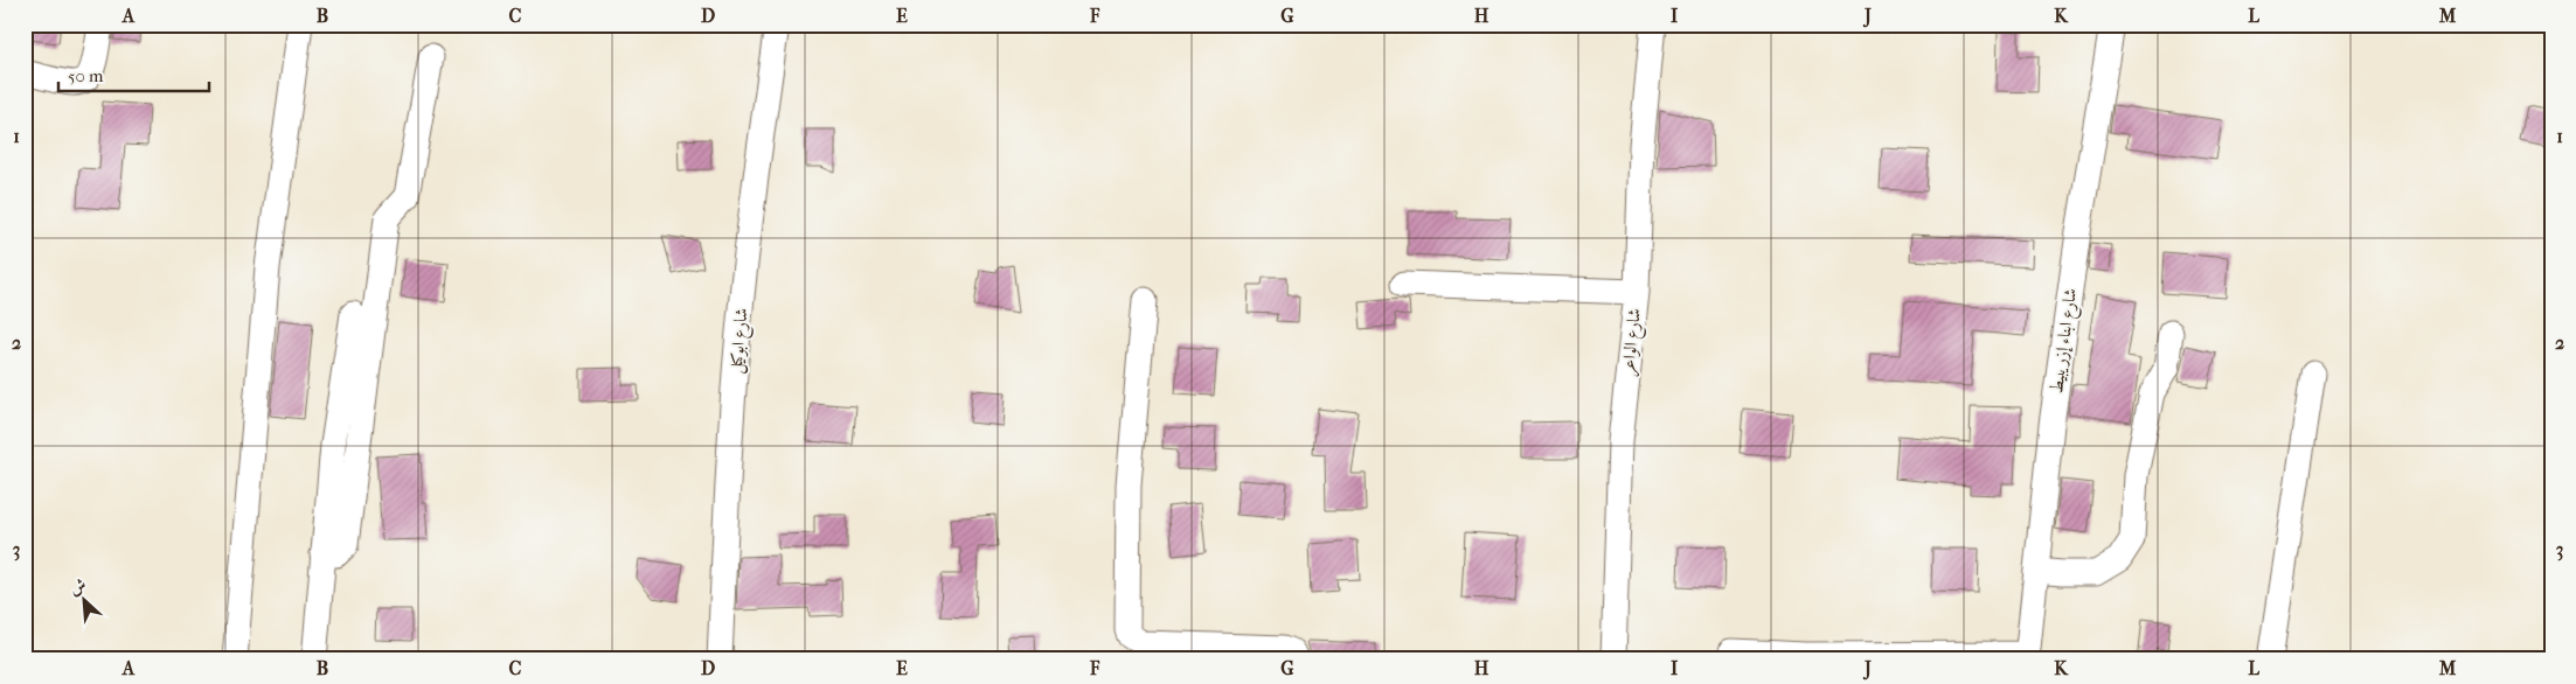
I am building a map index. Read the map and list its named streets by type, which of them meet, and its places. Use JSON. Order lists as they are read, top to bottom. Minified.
{"streets":{"street":["شارع ابوكيل","شارع ابناء إزريبيط","شارع الواعر"]},"scale_bar":"50 m","north":"top left","grid":{"columns":["A","B","C","D","E","F","G","H","I","J","K","L","M"],"rows":["1","2","3"]}}
